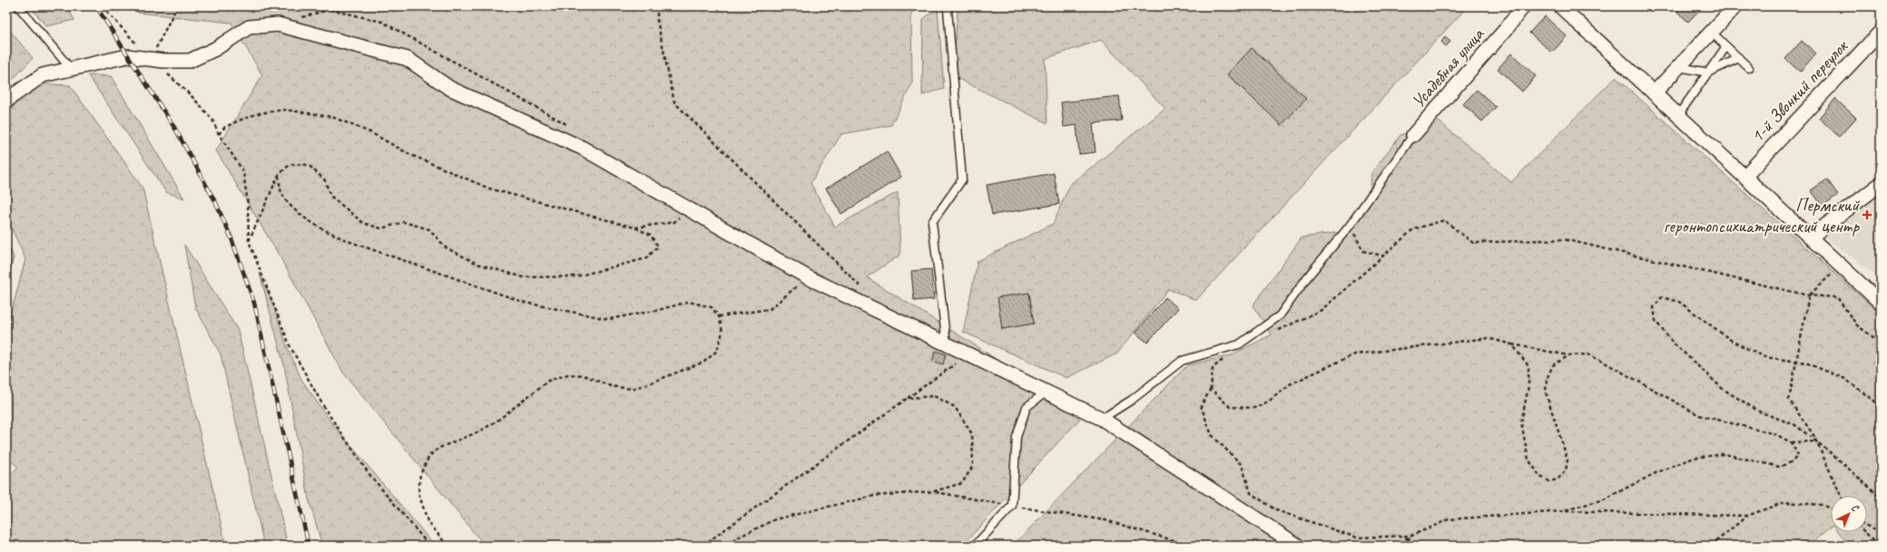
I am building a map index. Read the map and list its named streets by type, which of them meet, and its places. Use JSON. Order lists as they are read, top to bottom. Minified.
{"streets":{"street":["Усадебная улица","1-й Звонкий переулок"]},"places":{"health":["Пермский геронтопсихиатрический центр"]},"north":"top right"}
